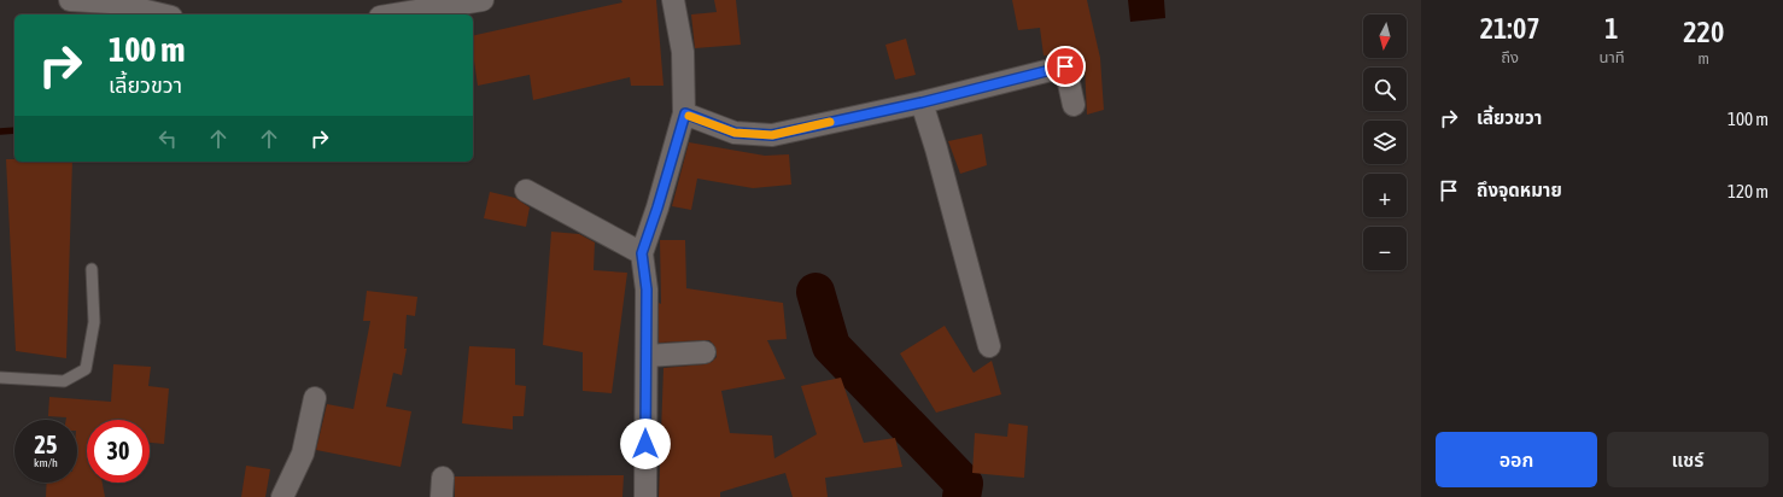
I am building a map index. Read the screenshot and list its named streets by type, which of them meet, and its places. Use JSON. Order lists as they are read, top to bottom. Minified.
{"north":"bottom","page":{"eta":["21:07","ถึง","1","นาที","220","m"],"map_buttons":["+","−"],"turn":["100 m","เลี้ยวขวา"],"list":[{"name":"เลี้ยวขวา","value":"100 m"},{"name":"ถึงจุดหมาย","value":"120 m"}],"speed":"25 km/h","limit":"30","buttons":["ออก","แชร์"]}}
